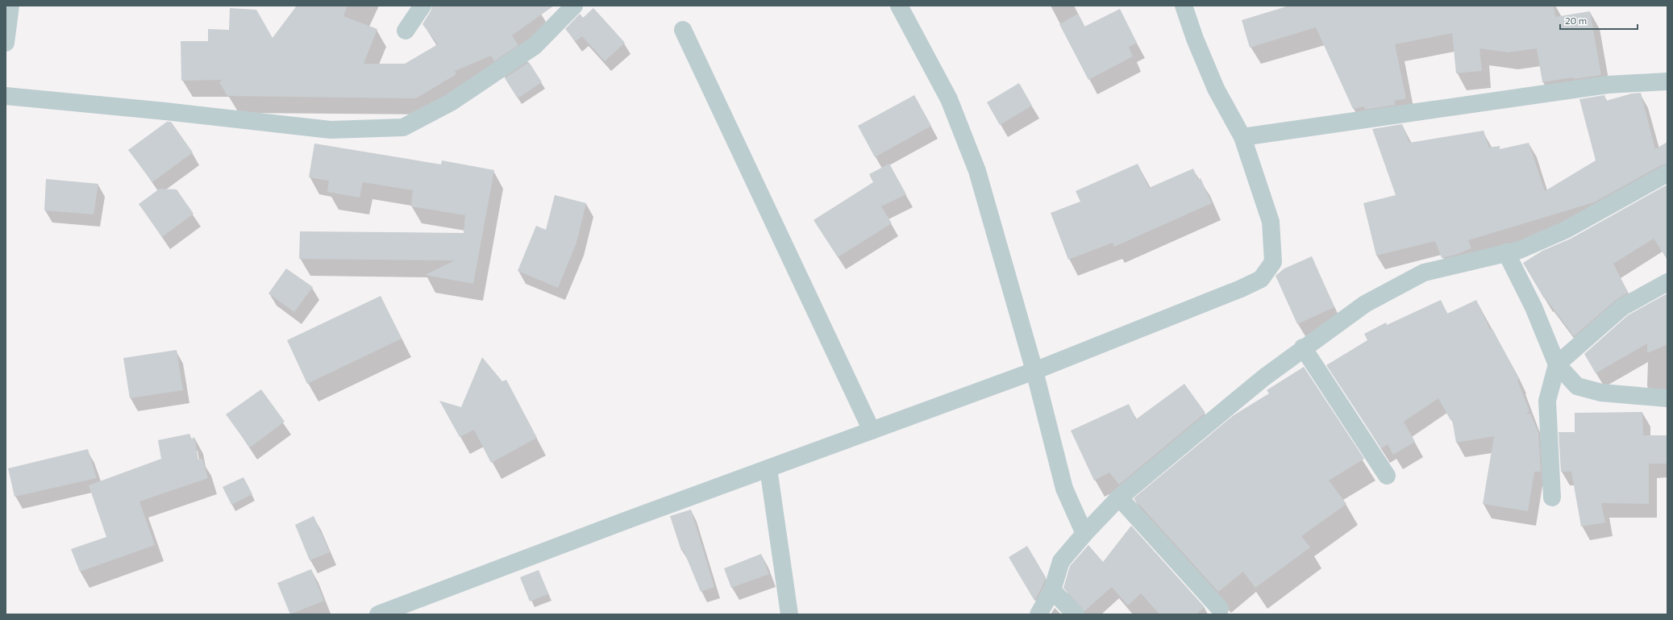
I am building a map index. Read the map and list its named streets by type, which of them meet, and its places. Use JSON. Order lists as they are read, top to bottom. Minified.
{"scale_bar":"20 m"}
